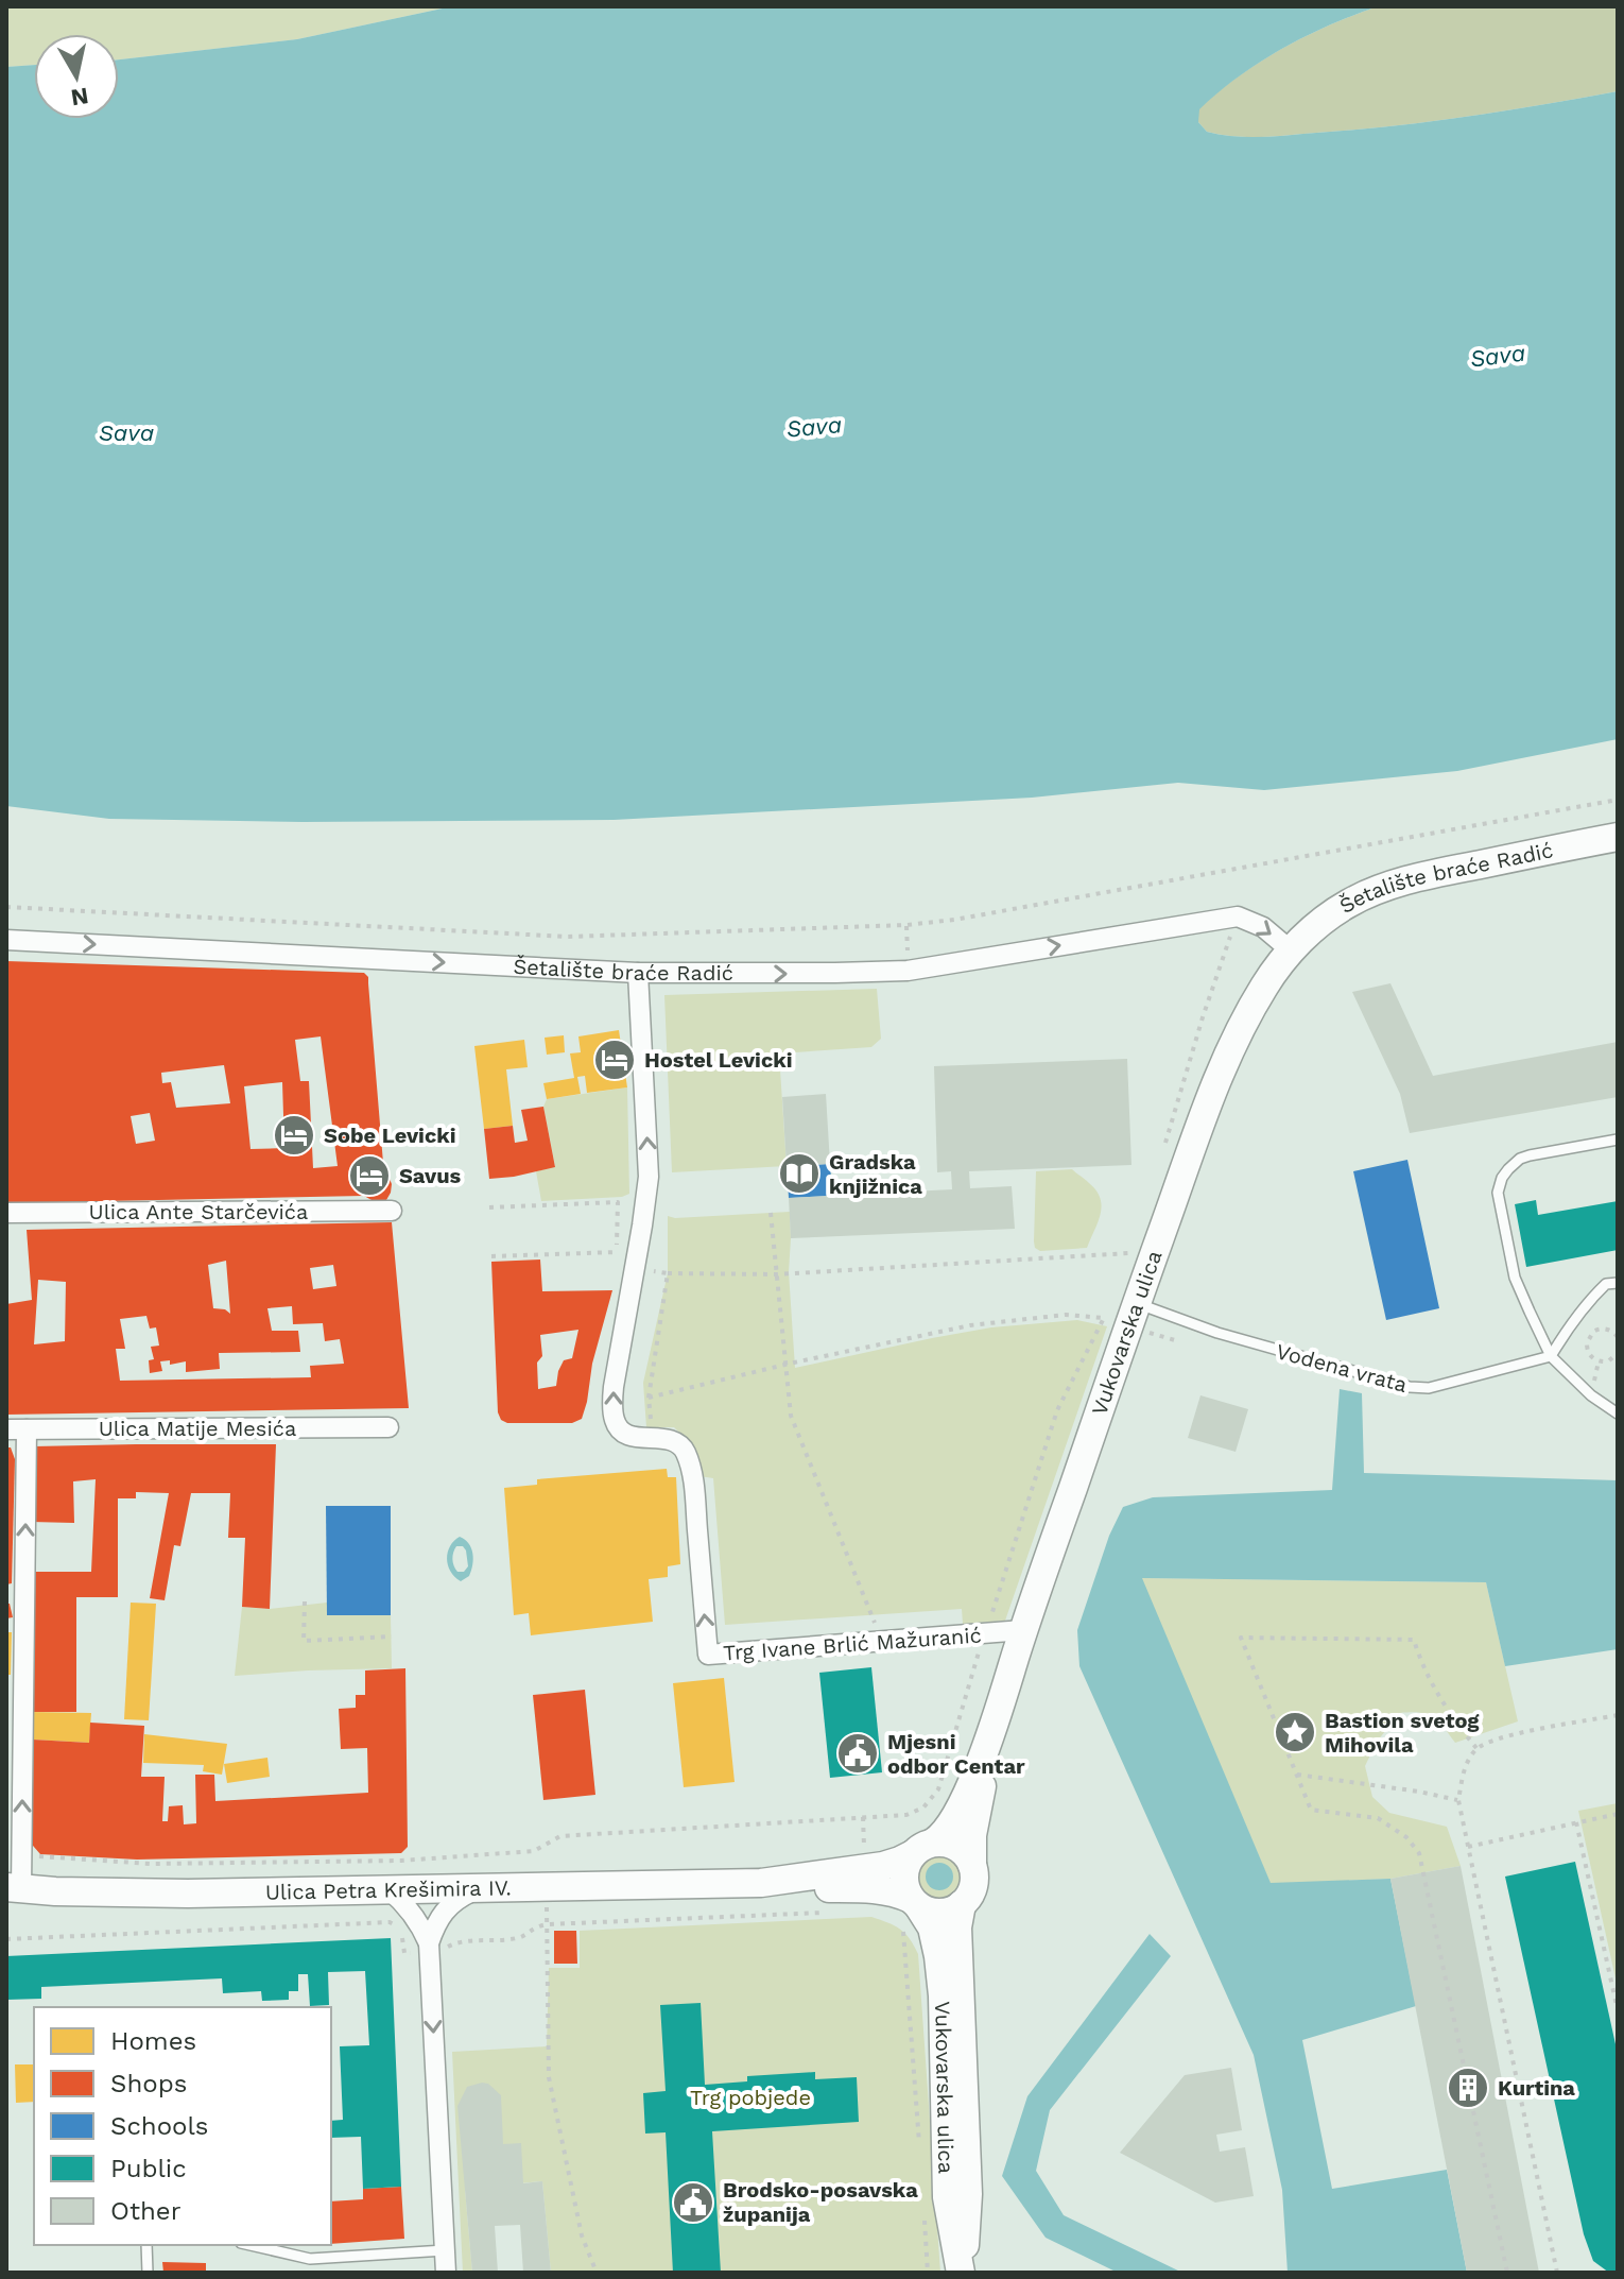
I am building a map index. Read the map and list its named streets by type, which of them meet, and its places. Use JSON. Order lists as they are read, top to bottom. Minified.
{"streets":{"main road":["Šetalište braće Radić","Vukovarska ulica","Ulica Petra Krešimira IV."],"street":["Ulica Ante Starčevića","Ulica Matije Mesića","Trg Ivane Brlić Mažuranić"],"lane":["Vodena vrata"]},"crossings":[["Šetalište braće Radić","Vukovarska ulica"],["Šetalište braće Radić","Trg Ivane Brlić Mažuranić"],["Vukovarska ulica","Vodena vrata"],["Vukovarska ulica","Trg Ivane Brlić Mažuranić"],["Vukovarska ulica","Ulica Petra Krešimira IV."]],"one_way":["Šetalište braće Radić"],"water":["Sava"],"parks":["Trg pobjede"],"places":{"hotel":["Hostel Levicki","Sobe Levicki","Savus"],"library":["Gradska knjižnica"],"place":["Bastion svetog Mihovila"],"public building":["Mjesni odbor Centar","Brodsko-posavska županija"],"building":["Kurtina"]},"legend":["Homes","Shops","Schools","Public","Other"],"north":"bottom"}
